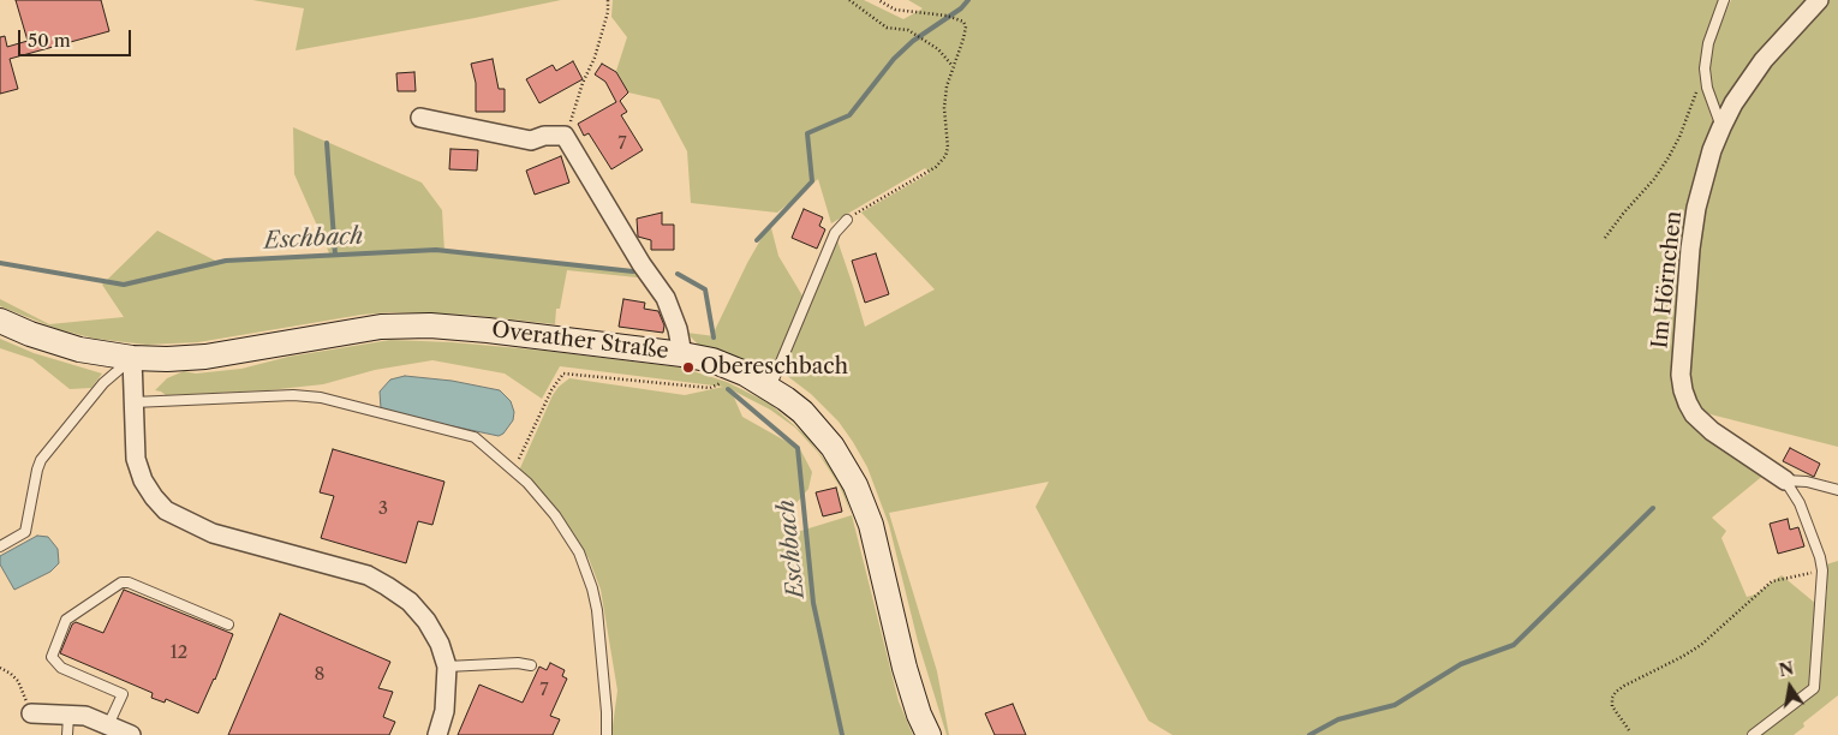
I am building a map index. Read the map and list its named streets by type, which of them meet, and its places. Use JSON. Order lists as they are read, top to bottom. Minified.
{"streets":{"main road":["Overather Straße"],"street":["Im Hörnchen"]},"water":["Eschbach"],"places":["Obereschbach"],"house_numbers":["7","3","12","8","7"],"scale_bar":"50 m","north":"top"}
